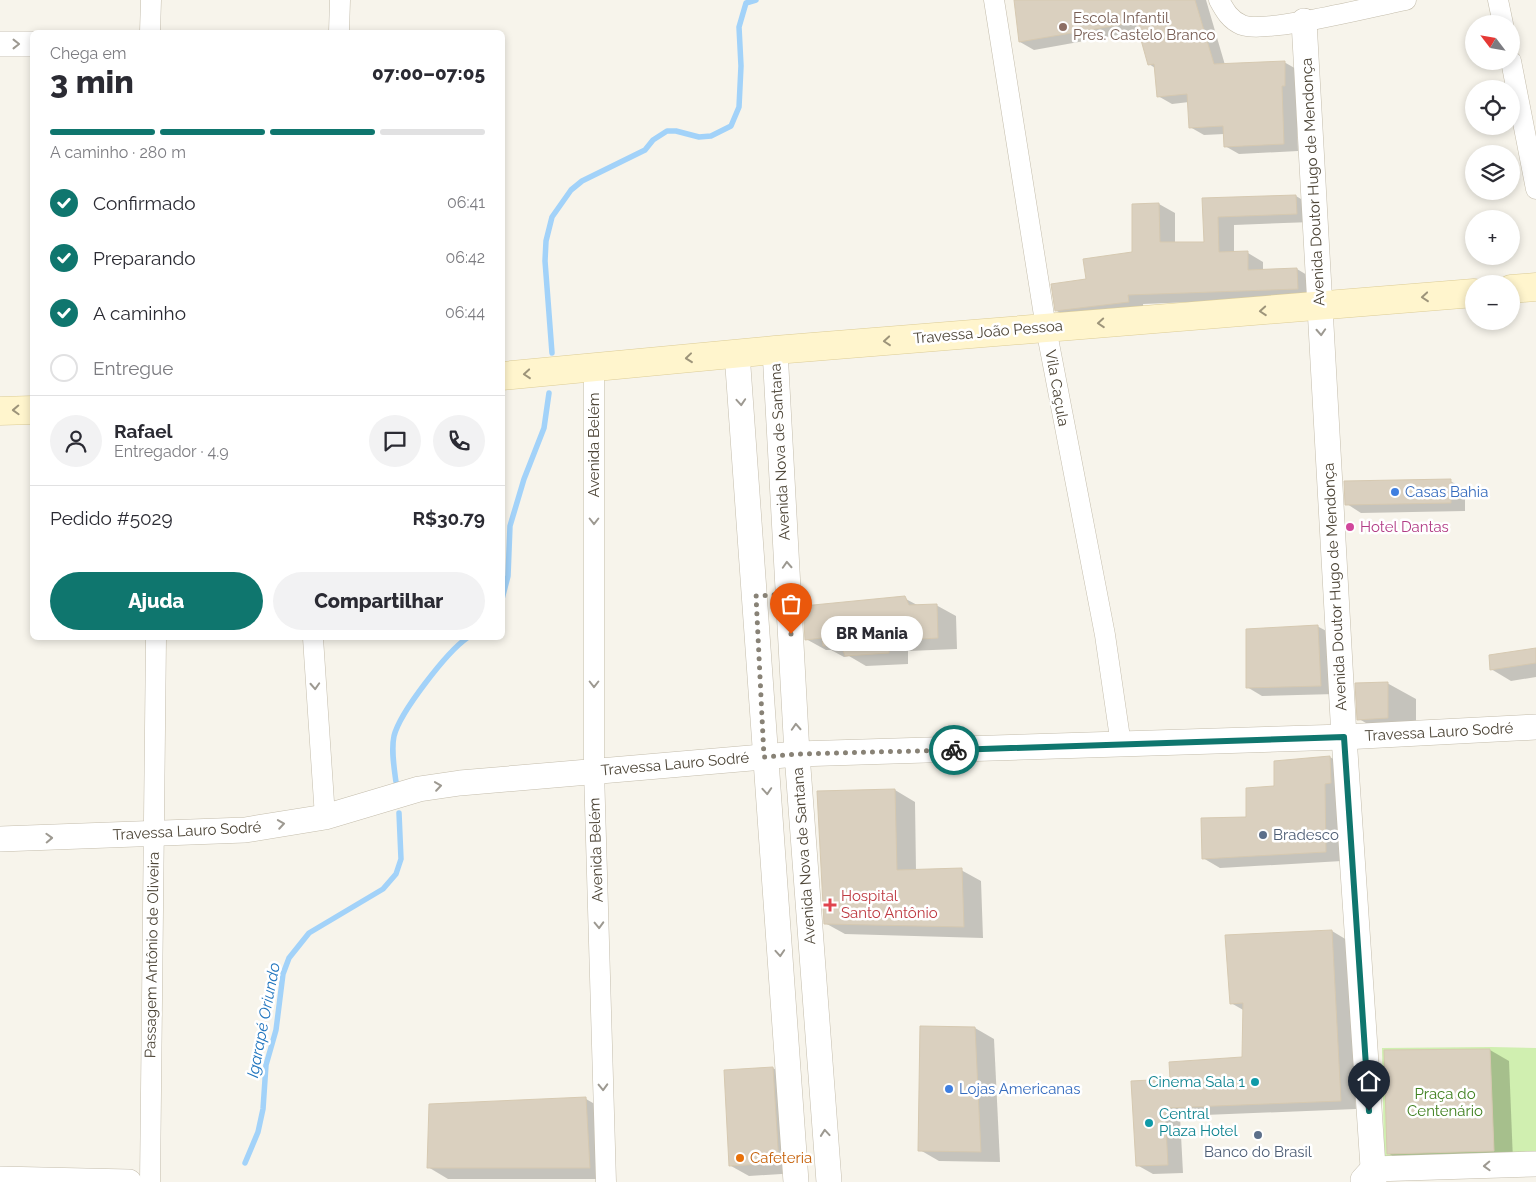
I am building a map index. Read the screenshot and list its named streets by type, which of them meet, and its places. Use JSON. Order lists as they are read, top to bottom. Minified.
{"streets":{"main road":["Travessa João Pessoa"],"street":["Avenida Doutor Hugo de Mendonça","Vila Caçula","Avenida Belém","Avenida Nova de Santana","Travessa Lauro Sodré","Passagem Antônio de Oliveira"]},"crossings":[["Avenida Doutor Hugo de Mendonça","Travessa João Pessoa"],["Avenida Doutor Hugo de Mendonça","Travessa Lauro Sodré"],["Travessa João Pessoa","Vila Caçula"],["Travessa João Pessoa","Avenida Belém"],["Travessa João Pessoa","Avenida Nova de Santana"],["Vila Caçula","Travessa Lauro Sodré"],["Avenida Belém","Travessa Lauro Sodré"],["Avenida Nova de Santana","Travessa Lauro Sodré"],["Travessa Lauro Sodré","Passagem Antônio de Oliveira"]],"one_way":["Avenida Doutor Hugo de Mendonça","Travessa João Pessoa","Avenida Belém","Travessa Lauro Sodré"],"water":["Igarapé Oriundo"],"parks":["Praça do Centenário"],"places":{"other":["Escola Infantil Pres. Castelo Branco","Casas Bahia","Hotel Dantas","BR Mania","Bradesco","Cinema Sala 1","Lojas Americanas","Central Plaza Hotel","Banco do Brasil","Cafeteria"],"health":["Hospital Santo Antônio"]},"north":"top left","page":{"map_buttons":["+","−"],"heading":["3 min","Chega em","07:00–07:05"],"panel":["Rafael","Entregador · 4.9","Pedido #5029","R$30.79"],"bar":"A caminho · 280 m","list":[["Confirmado","06:41"],["Preparando","06:42"],["A caminho","06:44"],"Entregue"],"buttons":["Ajuda","Compartilhar"],"bubble":"BR Mania"}}
